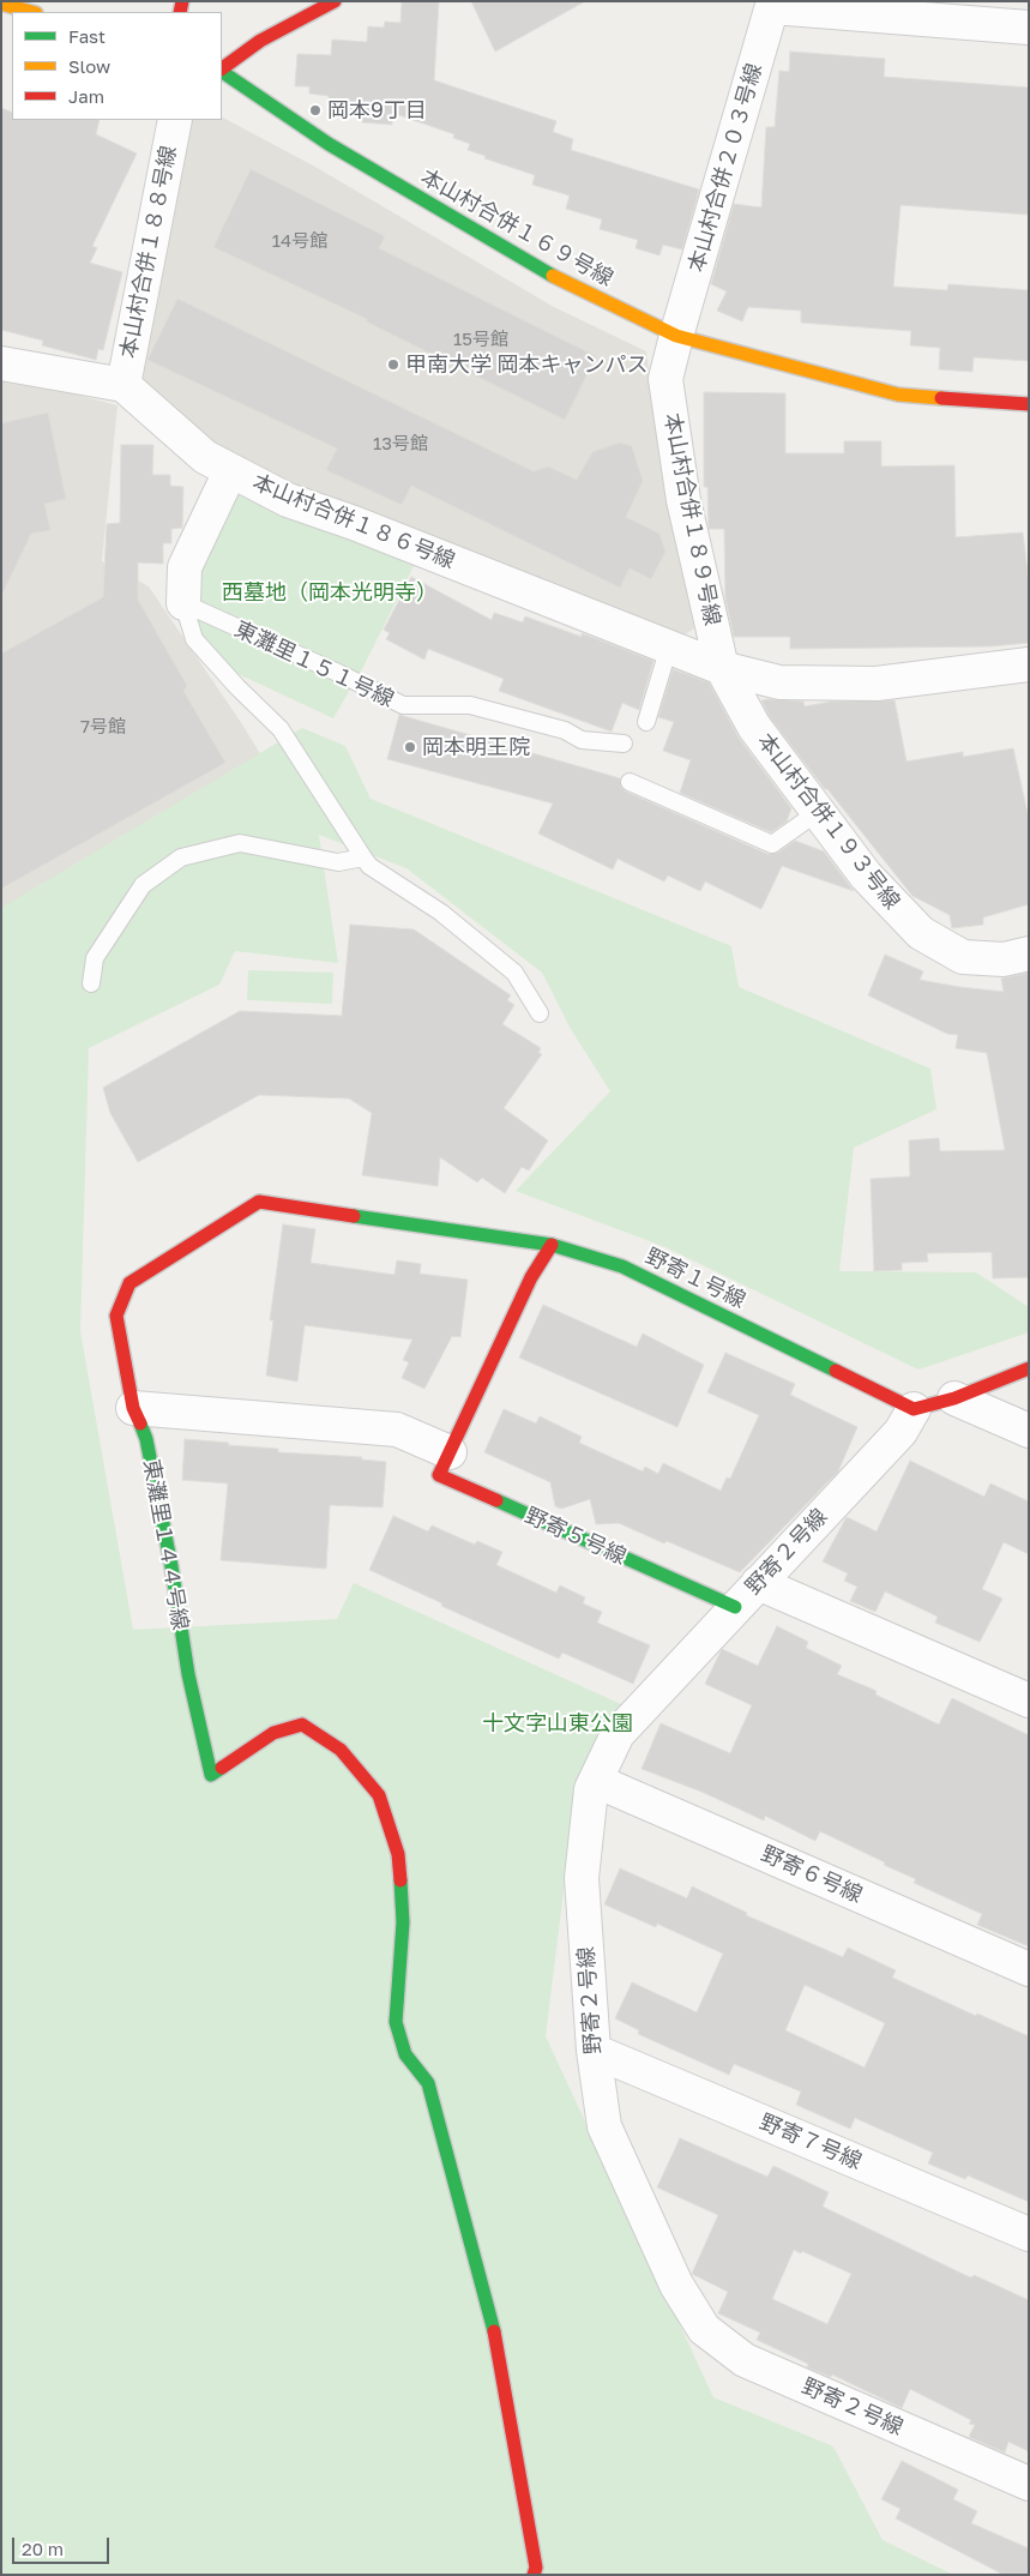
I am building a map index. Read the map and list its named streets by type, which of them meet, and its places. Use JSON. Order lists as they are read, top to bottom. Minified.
{"streets":{"street":["本山村合併２０３号線","本山村合併１６９号線","本山村合併１８８号線","本山村合併１８９号線","本山村合併１８６号線","本山村合併１９３号線","野寄１号線","野寄５号線","東灘里１４４号線","野寄２号線","野寄６号線","野寄７号線"],"lane":["東灘里１５１号線"]},"crossings":[["本山村合併２０３号線","本山村合併１６９号線"],["本山村合併２０３号線","本山村合併１８９号線"],["本山村合併１６９号線","本山村合併１８９号線"],["本山村合併１８８号線","本山村合併１８６号線"],["本山村合併１８９号線","本山村合併１８６号線"],["本山村合併１８９号線","本山村合併１９３号線"],["本山村合併１８６号線","本山村合併１９３号線"],["野寄１号線","東灘里１４４号線"],["野寄１号線","野寄２号線"],["野寄５号線","野寄２号線"],["野寄２号線","野寄６号線"],["野寄２号線","野寄７号線"]],"parks":["西墓地（岡本光明寺）","十文字山東公園"],"places":["岡本9丁目","甲南大学 岡本キャンパス","岡本明王院"],"house_numbers":["14号館","15号館","13号館","7号館"],"legend":["Fast","Slow","Jam"],"scale_bar":"20 m"}
